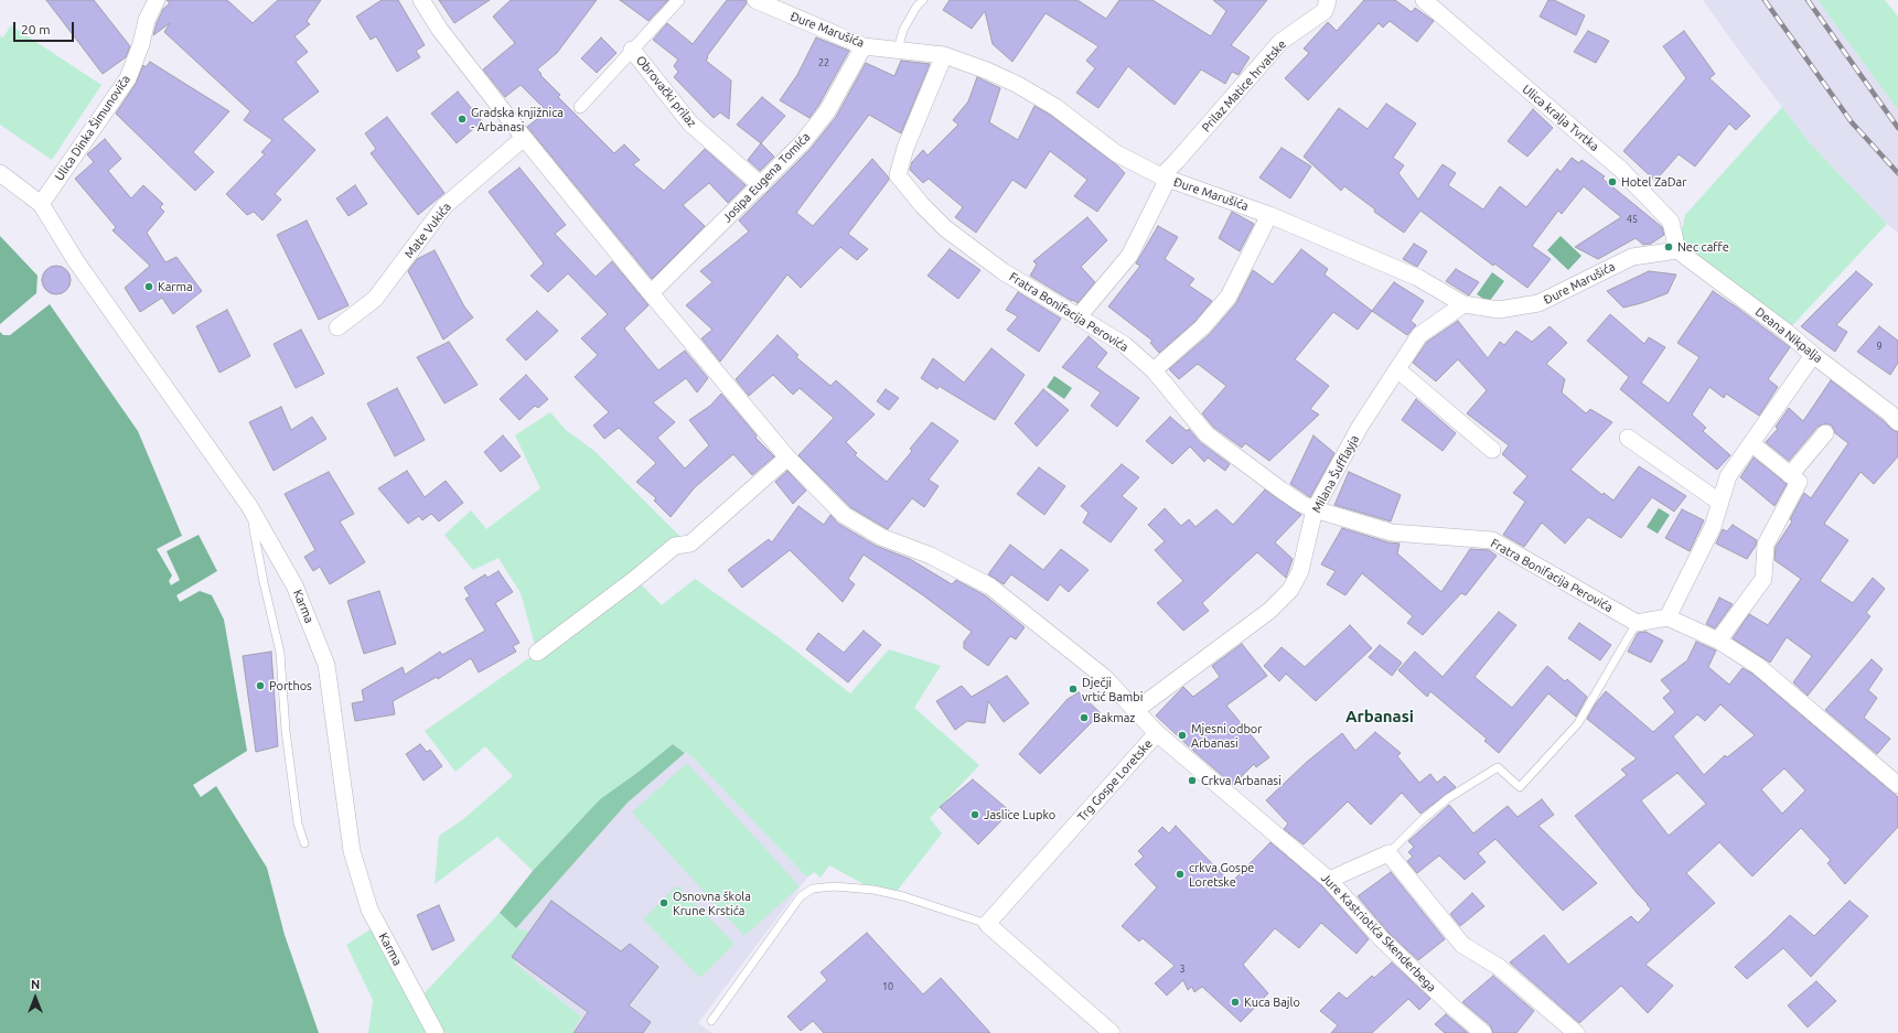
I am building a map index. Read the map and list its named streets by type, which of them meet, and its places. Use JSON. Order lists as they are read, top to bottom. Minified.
{"streets":{"street":["Đure Marušića","Prilaz Matice hrvatske","Obrovački prilaz","Ulica kralja Tvrtka","Ulica Dinka Šimunoviča","Josipa Eugena Tomića","Mate Vukića","Fratra Bonifacija Perovića","Deana Nikpalja","Milana Šufflayja","Karma","Trg Gospe Loretske","Jure Kastriotića Skenderbega"]},"crossings":[["Đure Marušića","Prilaz Matice hrvatske"],["Đure Marušića","Ulica kralja Tvrtka"],["Đure Marušića","Josipa Eugena Tomića"],["Đure Marušića","Fratra Bonifacija Perovića"],["Đure Marušića","Deana Nikpalja"],["Đure Marušića","Milana Šufflayja"],["Obrovački prilaz","Josipa Eugena Tomića"],["Ulica kralja Tvrtka","Deana Nikpalja"],["Ulica Dinka Šimunoviča","Karma"],["Fratra Bonifacija Perovića","Milana Šufflayja"],["Trg Gospe Loretske","Jure Kastriotića Skenderbega"]],"districts":["Arbanasi"],"places":["Gradska knjižnica - Arbanasi","Hotel ZaDar","Nec caffe","Karma","Porthos","Dječji vrtić Bambi","Bakmaz","Mjesni odbor Arbanasi","Crkva Arbanasi","Jaslice Lupko","crkva Gospe Loretske","Osnovna škola Krune Krstića","Kuca Bajlo"],"house_numbers":["22","45","9","3","10"],"scale_bar":"20 m","north":"top"}
